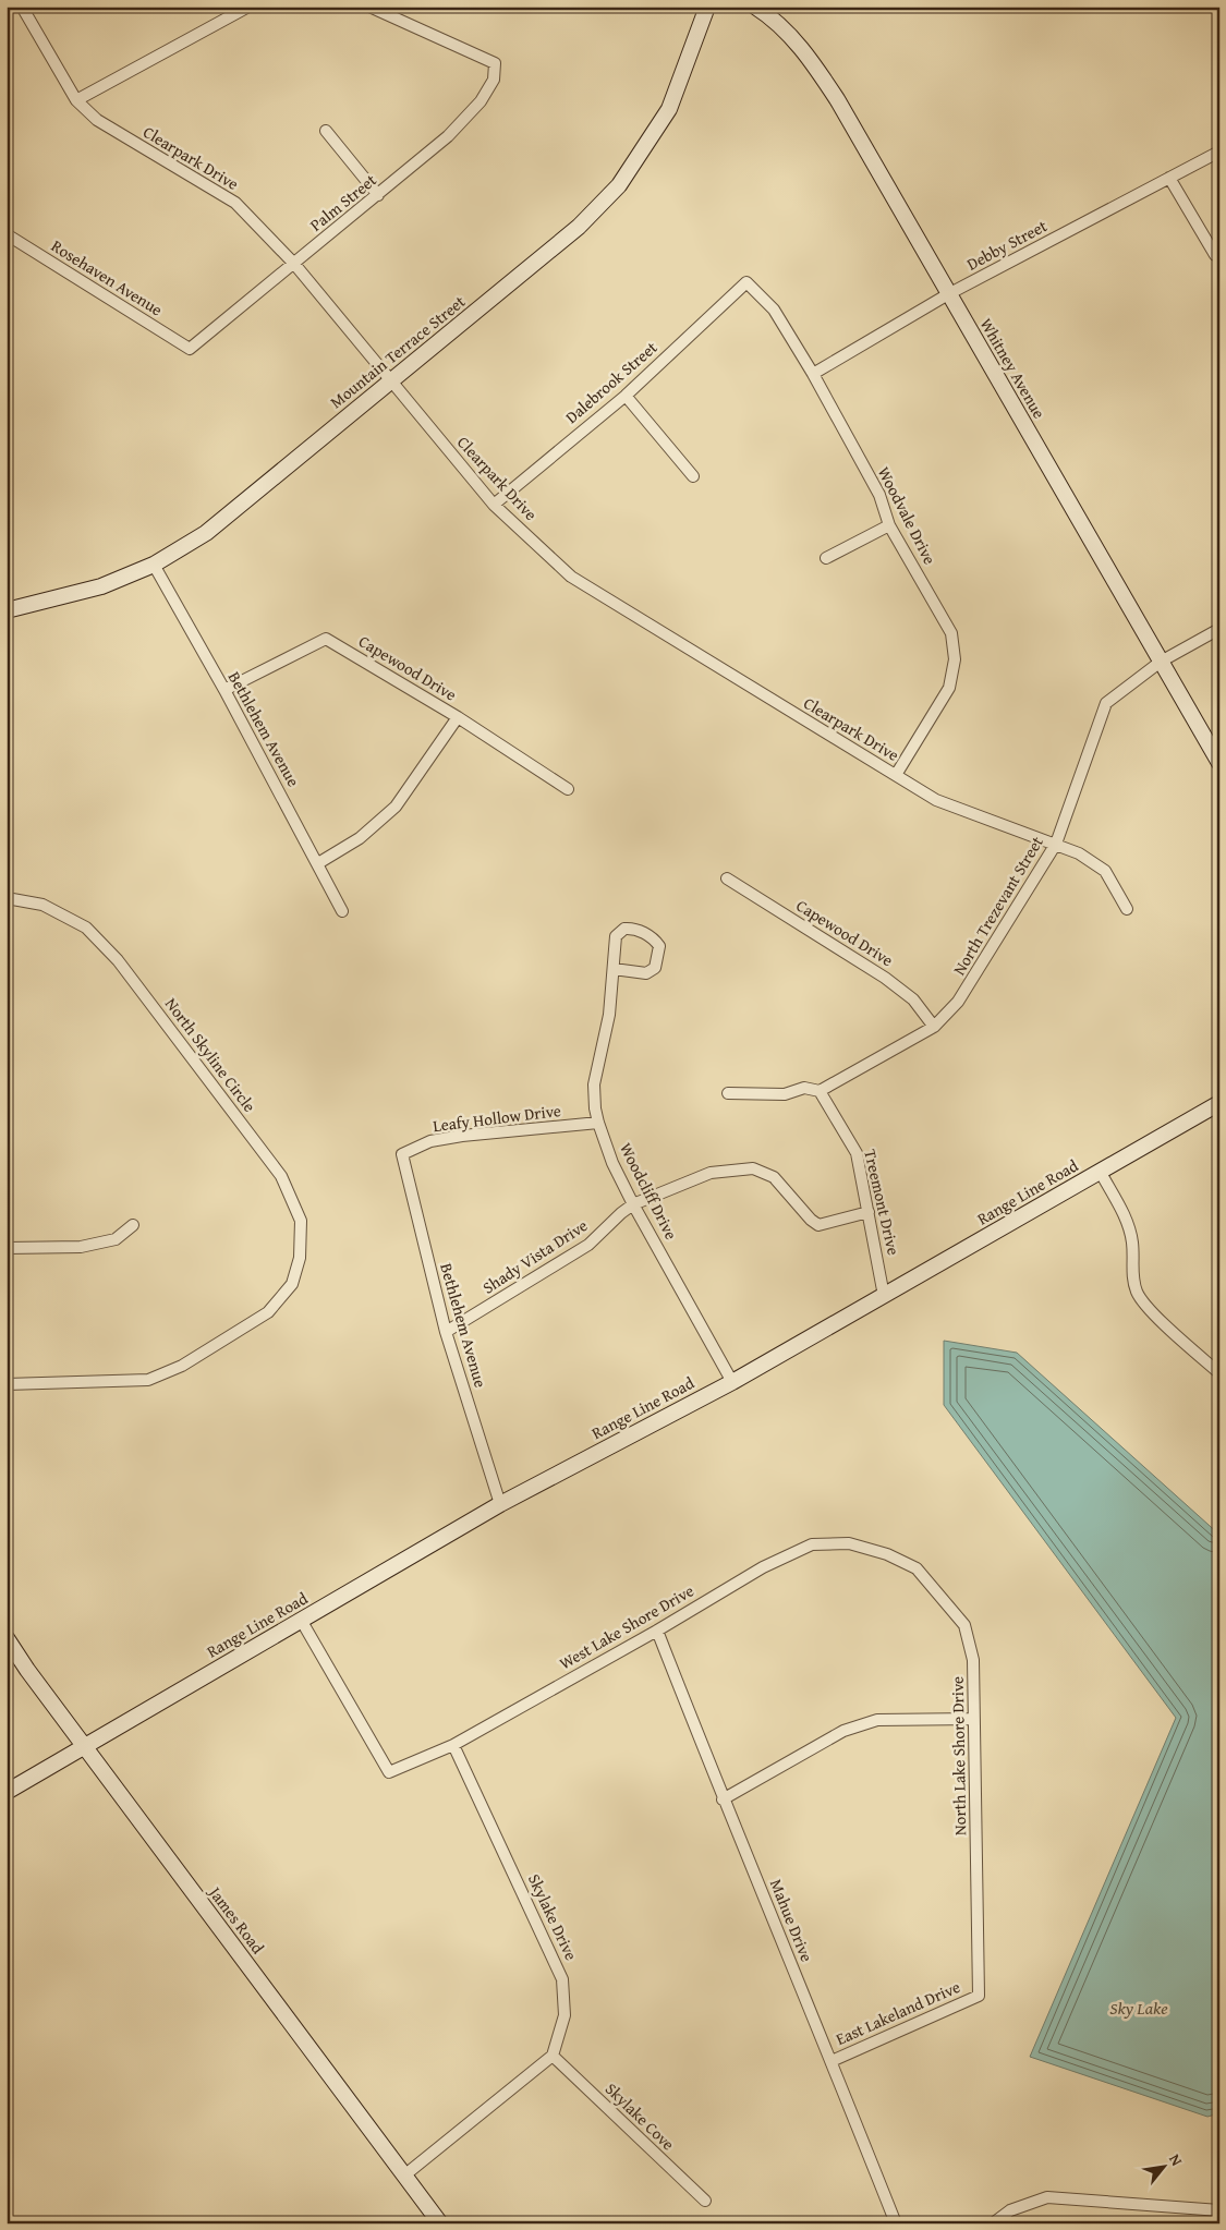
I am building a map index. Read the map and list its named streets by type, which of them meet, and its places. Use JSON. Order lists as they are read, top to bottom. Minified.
{"streets":{"main road":["Mountain Terrace Street","Whitney Avenue","Range Line Road","James Road"],"street":["Clearpark Drive","Palm Street","Debby Street","Rosehaven Avenue","Dalebrook Street","Woodvale Drive","Capewood Drive","Bethlehem Avenue","North Trezevant Street","North Skyline Circle","Leafy Hollow Drive","Woodcliff Drive","Treemont Drive","Shady Vista Drive","West Lake Shore Drive","North Lake Shore Drive","Skylake Drive","Mahue Drive","East Lakeland Drive","Skylake Cove"]},"crossings":[["Clearpark Drive","Palm Street"],["Clearpark Drive","Mountain Terrace Street"],["Clearpark Drive","Dalebrook Street"],["Clearpark Drive","Woodvale Drive"],["Clearpark Drive","North Trezevant Street"],["Palm Street","Rosehaven Avenue"],["Debby Street","Whitney Avenue"],["Debby Street","Woodvale Drive"],["Mountain Terrace Street","Bethlehem Avenue"],["Whitney Avenue","North Trezevant Street"],["Dalebrook Street","Woodvale Drive"],["Capewood Drive","Bethlehem Avenue"],["Capewood Drive","North Trezevant Street"],["Bethlehem Avenue","Leafy Hollow Drive"],["Bethlehem Avenue","Range Line Road"],["Bethlehem Avenue","Shady Vista Drive"],["North Trezevant Street","Treemont Drive"],["Leafy Hollow Drive","Woodcliff Drive"],["Woodcliff Drive","Range Line Road"],["Woodcliff Drive","Shady Vista Drive"],["Range Line Road","Treemont Drive"],["Range Line Road","West Lake Shore Drive"],["Range Line Road","James Road"],["Treemont Drive","Shady Vista Drive"],["West Lake Shore Drive","North Lake Shore Drive"],["West Lake Shore Drive","Skylake Drive"],["West Lake Shore Drive","Mahue Drive"],["North Lake Shore Drive","East Lakeland Drive"],["Skylake Drive","Skylake Cove"],["Mahue Drive","East Lakeland Drive"]],"water":["Sky Lake"],"north":"top right"}
